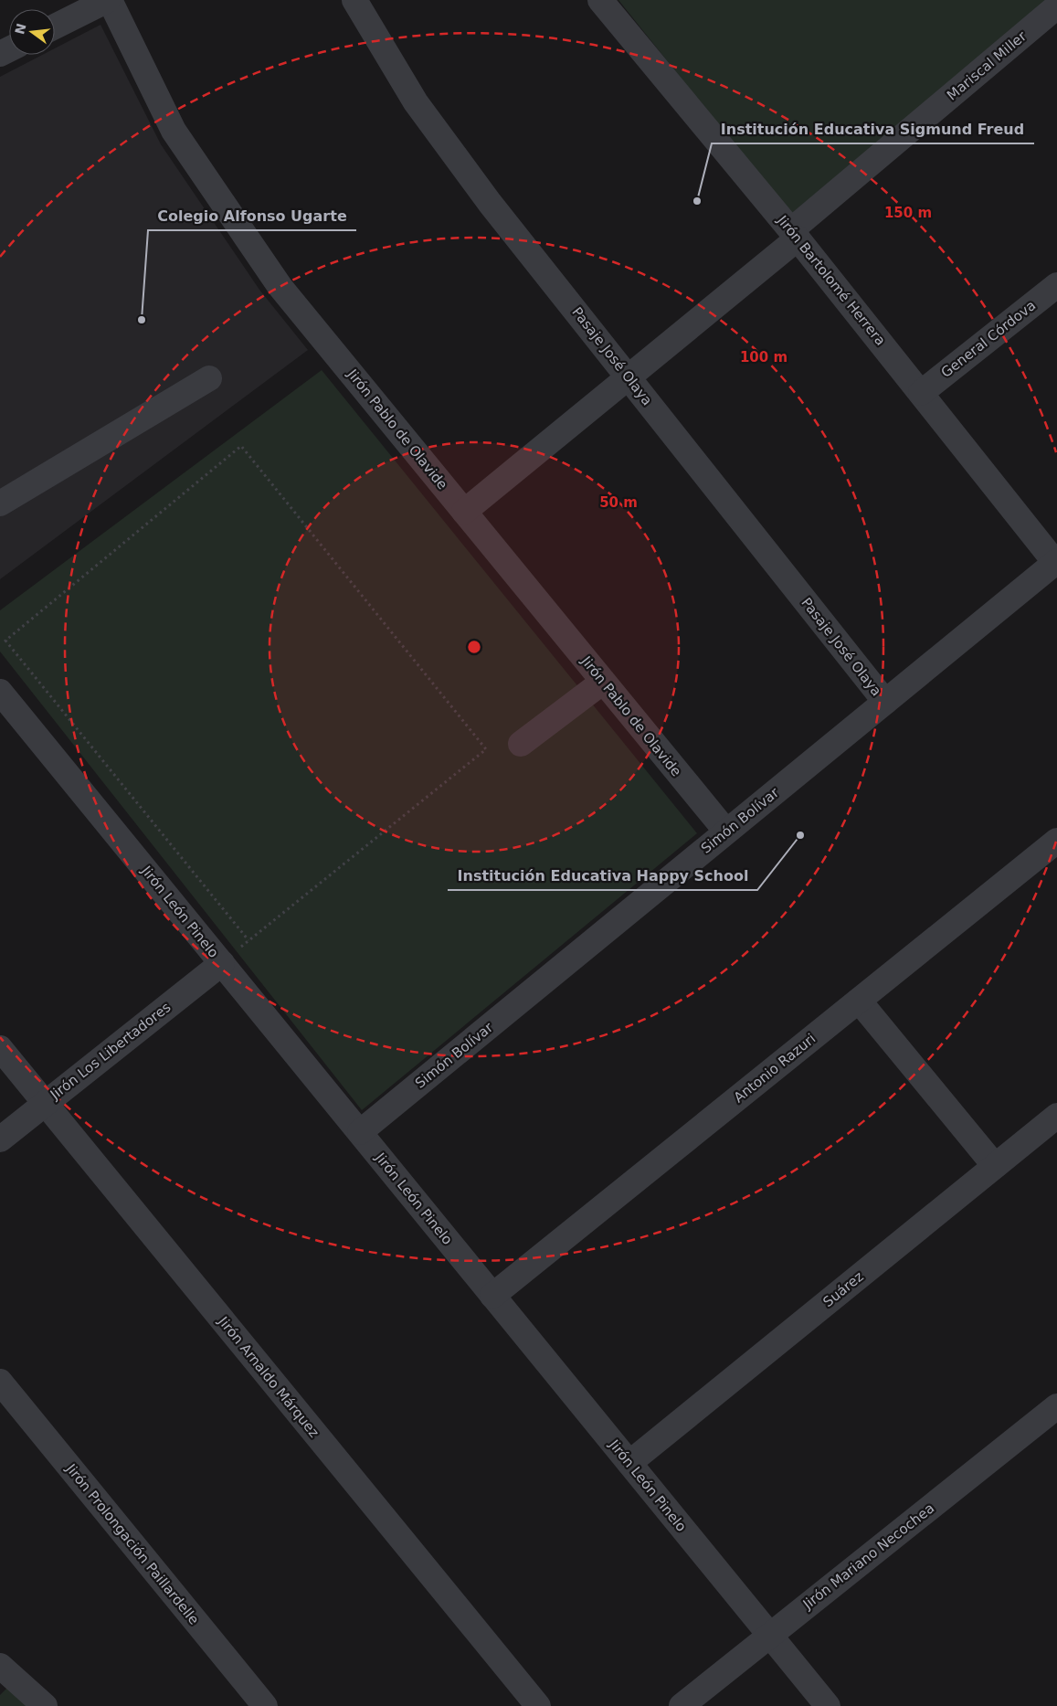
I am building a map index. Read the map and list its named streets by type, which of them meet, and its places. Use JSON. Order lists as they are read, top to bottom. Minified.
{"streets":{"street":["Mariscal Miller","Jirón Bartolomé Herrera","General Córdova","Pasaje José Olaya","Jirón Pablo de Olavide","Simón Bolívar","Jirón León Pinelo","Jirón Los Libertadores","Antonio Razuri","Suárez","Jirón Arnaldo Márquez","Jirón Prolongación Paillardelle","Jirón Mariano Necochea"]},"crossings":[["Mariscal Miller","Jirón Bartolomé Herrera"],["Mariscal Miller","Pasaje José Olaya"],["Mariscal Miller","Jirón Pablo de Olavide"],["Jirón Bartolomé Herrera","General Córdova"],["Jirón Bartolomé Herrera","Simón Bolívar"],["Pasaje José Olaya","Simón Bolívar"],["Jirón Pablo de Olavide","Simón Bolívar"],["Simón Bolívar","Jirón León Pinelo"],["Jirón León Pinelo","Jirón Los Libertadores"],["Jirón León Pinelo","Antonio Razuri"],["Jirón León Pinelo","Suárez"],["Jirón León Pinelo","Jirón Mariano Necochea"],["Jirón Los Libertadores","Jirón Arnaldo Márquez"]],"places":["Institución Educativa Sigmund Freud","Colegio Alfonso Ugarte","Institución Educativa Happy School"],"north":"left","rings":["150 m","100 m","50 m"]}
